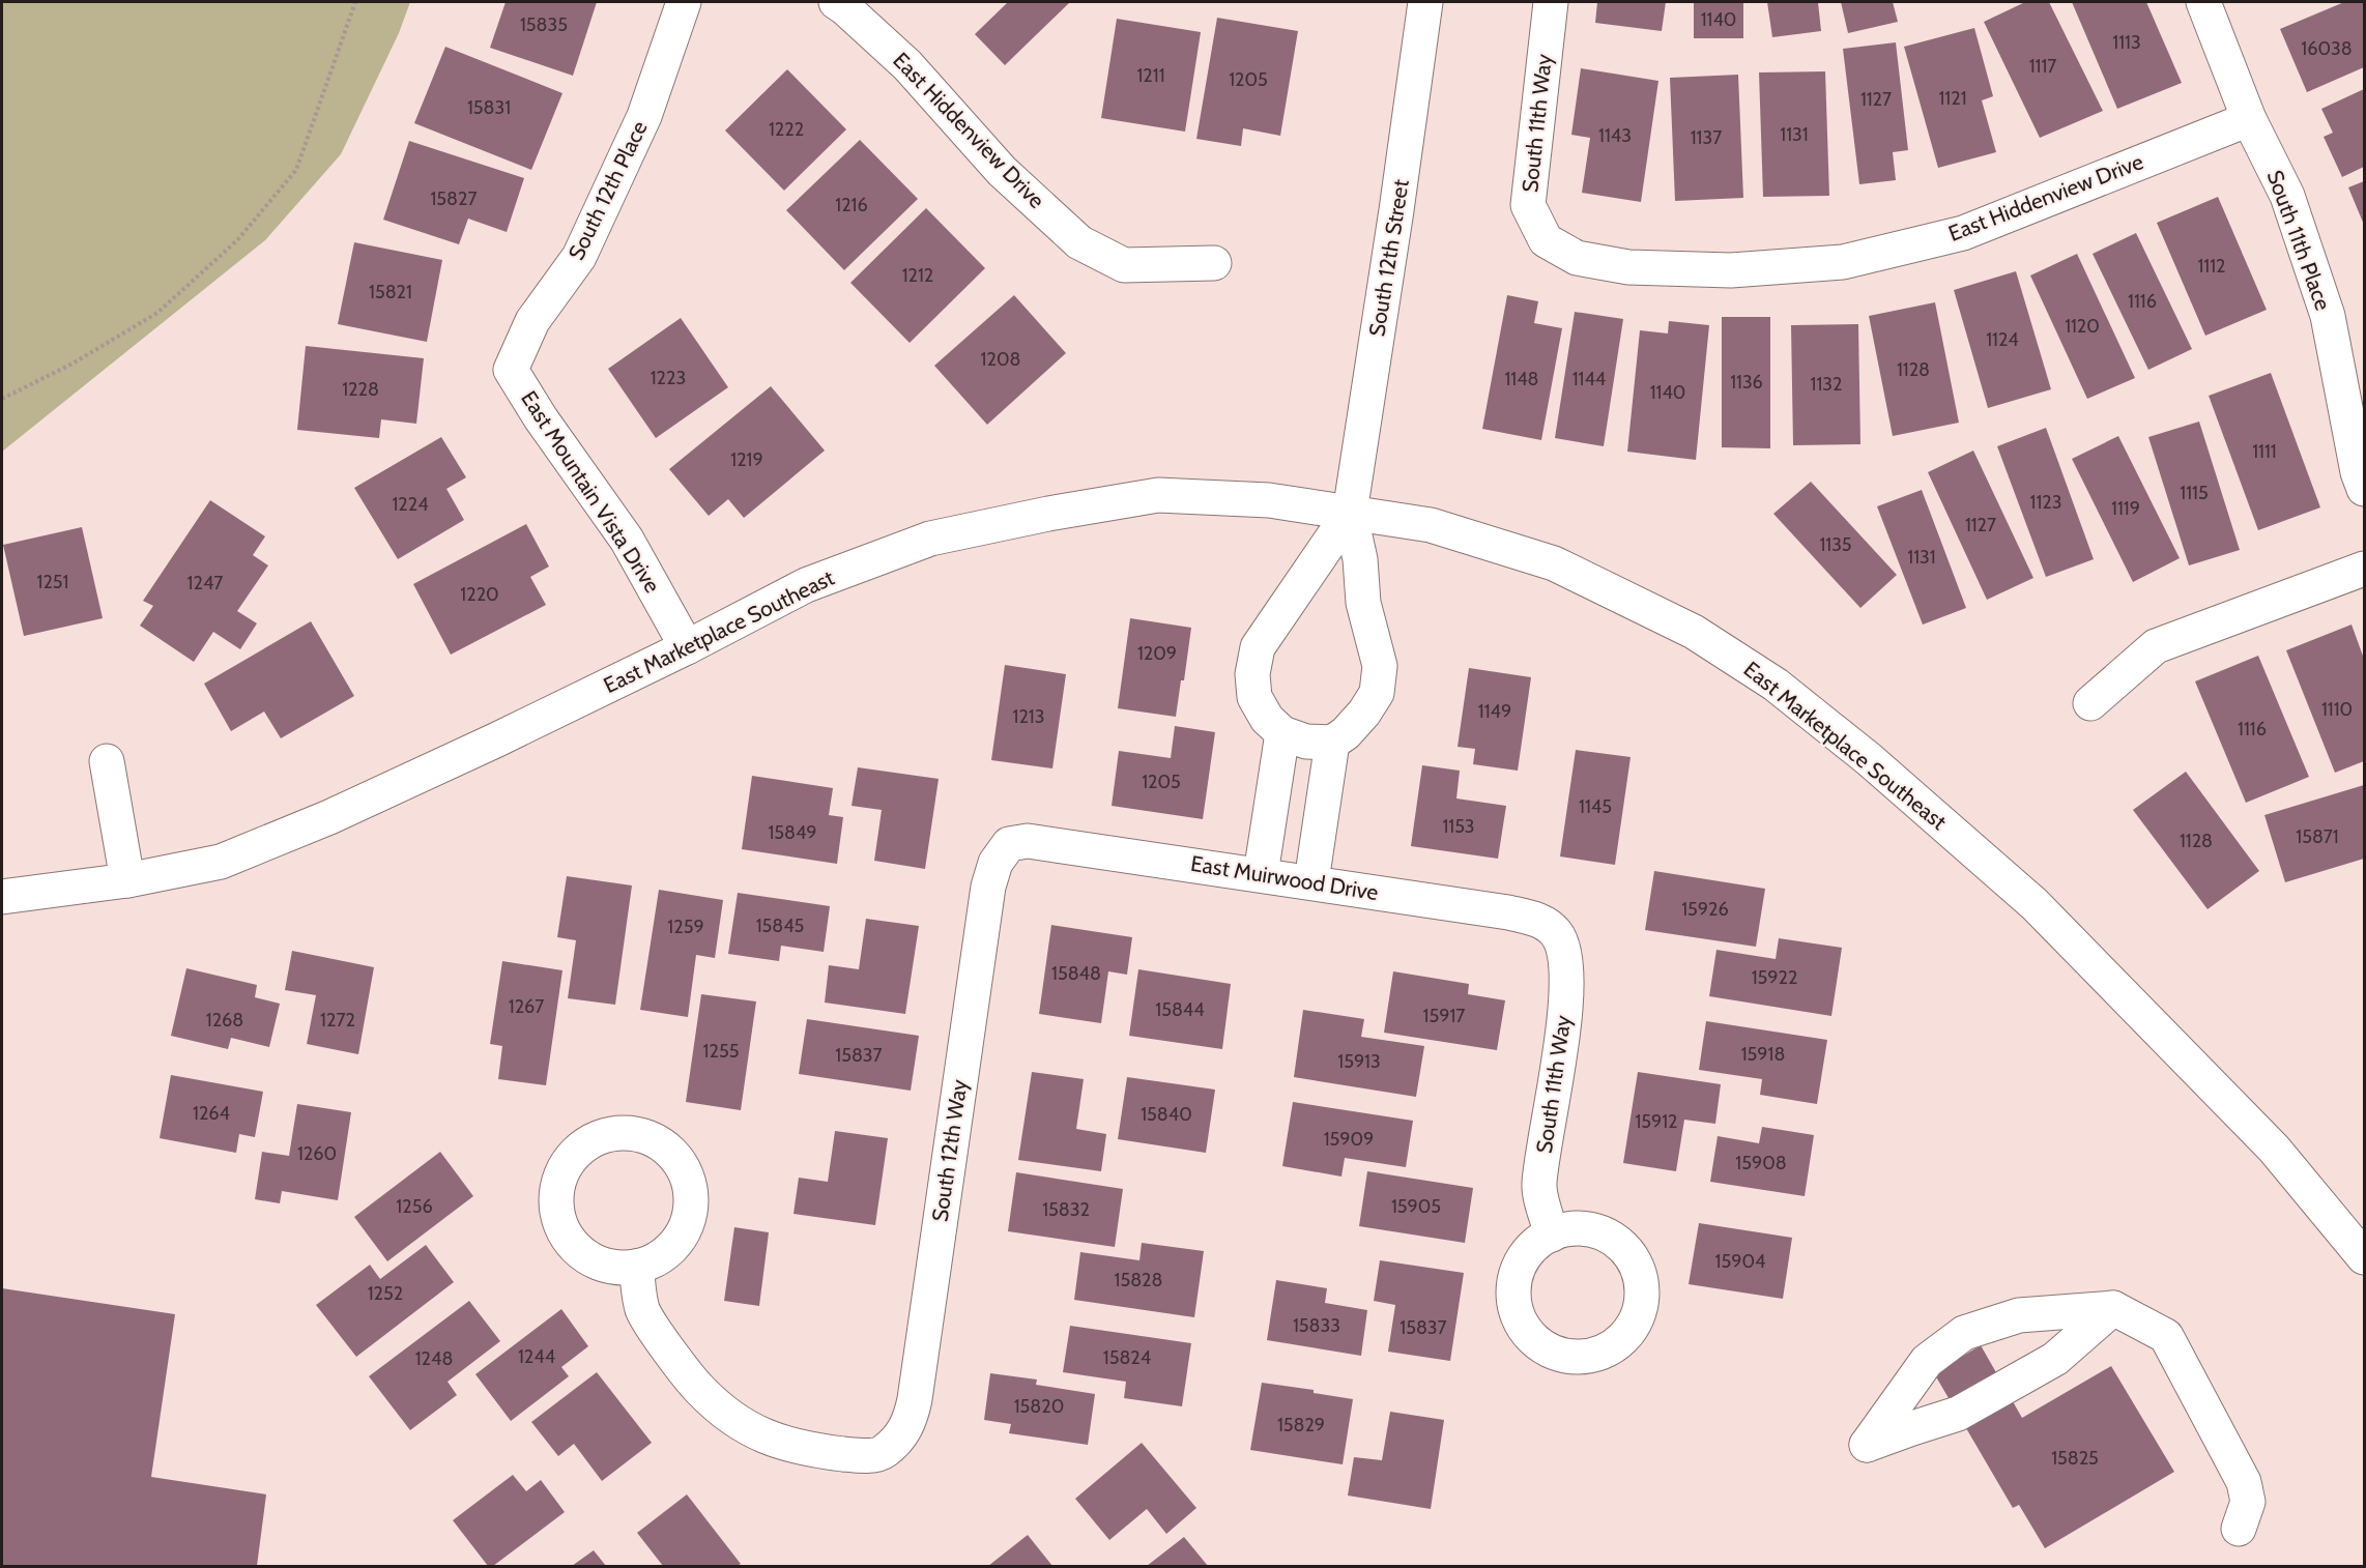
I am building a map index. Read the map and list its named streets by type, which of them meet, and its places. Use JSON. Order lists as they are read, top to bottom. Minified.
{"streets":{"street":["South 11th Way","East Hiddenview Drive","South 12th Place","South 11th Place","South 12th Street","East Mountain Vista Drive","East Marketplace Southeast","East Muirwood Drive","South 12th Way"]},"crossings":[["South 11th Way","East Hiddenview Drive"],["South 11th Way","East Muirwood Drive"],["East Hiddenview Drive","South 11th Place"],["South 12th Place","East Mountain Vista Drive"],["South 12th Street","East Marketplace Southeast"],["East Mountain Vista Drive","East Marketplace Southeast"],["East Muirwood Drive","South 12th Way"]],"house_numbers":["1140","15835","1113","16038","1117","1211","1205","1121","1127","15831","1222","1131","1143","1137","15827","1216","1112","1212","15821","1116","1120","1124","1208","1128","1223","1148","1144","1136","1132","1228","1140","1111","1219","1115","1123","1224","1119","1127","1135","1131","1251","1247","1220","1209","1110","1149","1213","1116","1205","1145","1153","15849","15871","1128","15926","15845","1259","15848","15922","1267","15844","15917","1268","1272","1255","15918","15837","15913","1264","15840","15912","15909","1260","15908","1256","15905","15832","15904","15828","1252","15833","15837","1244","15824","1248","15820","15829","15825"]}
